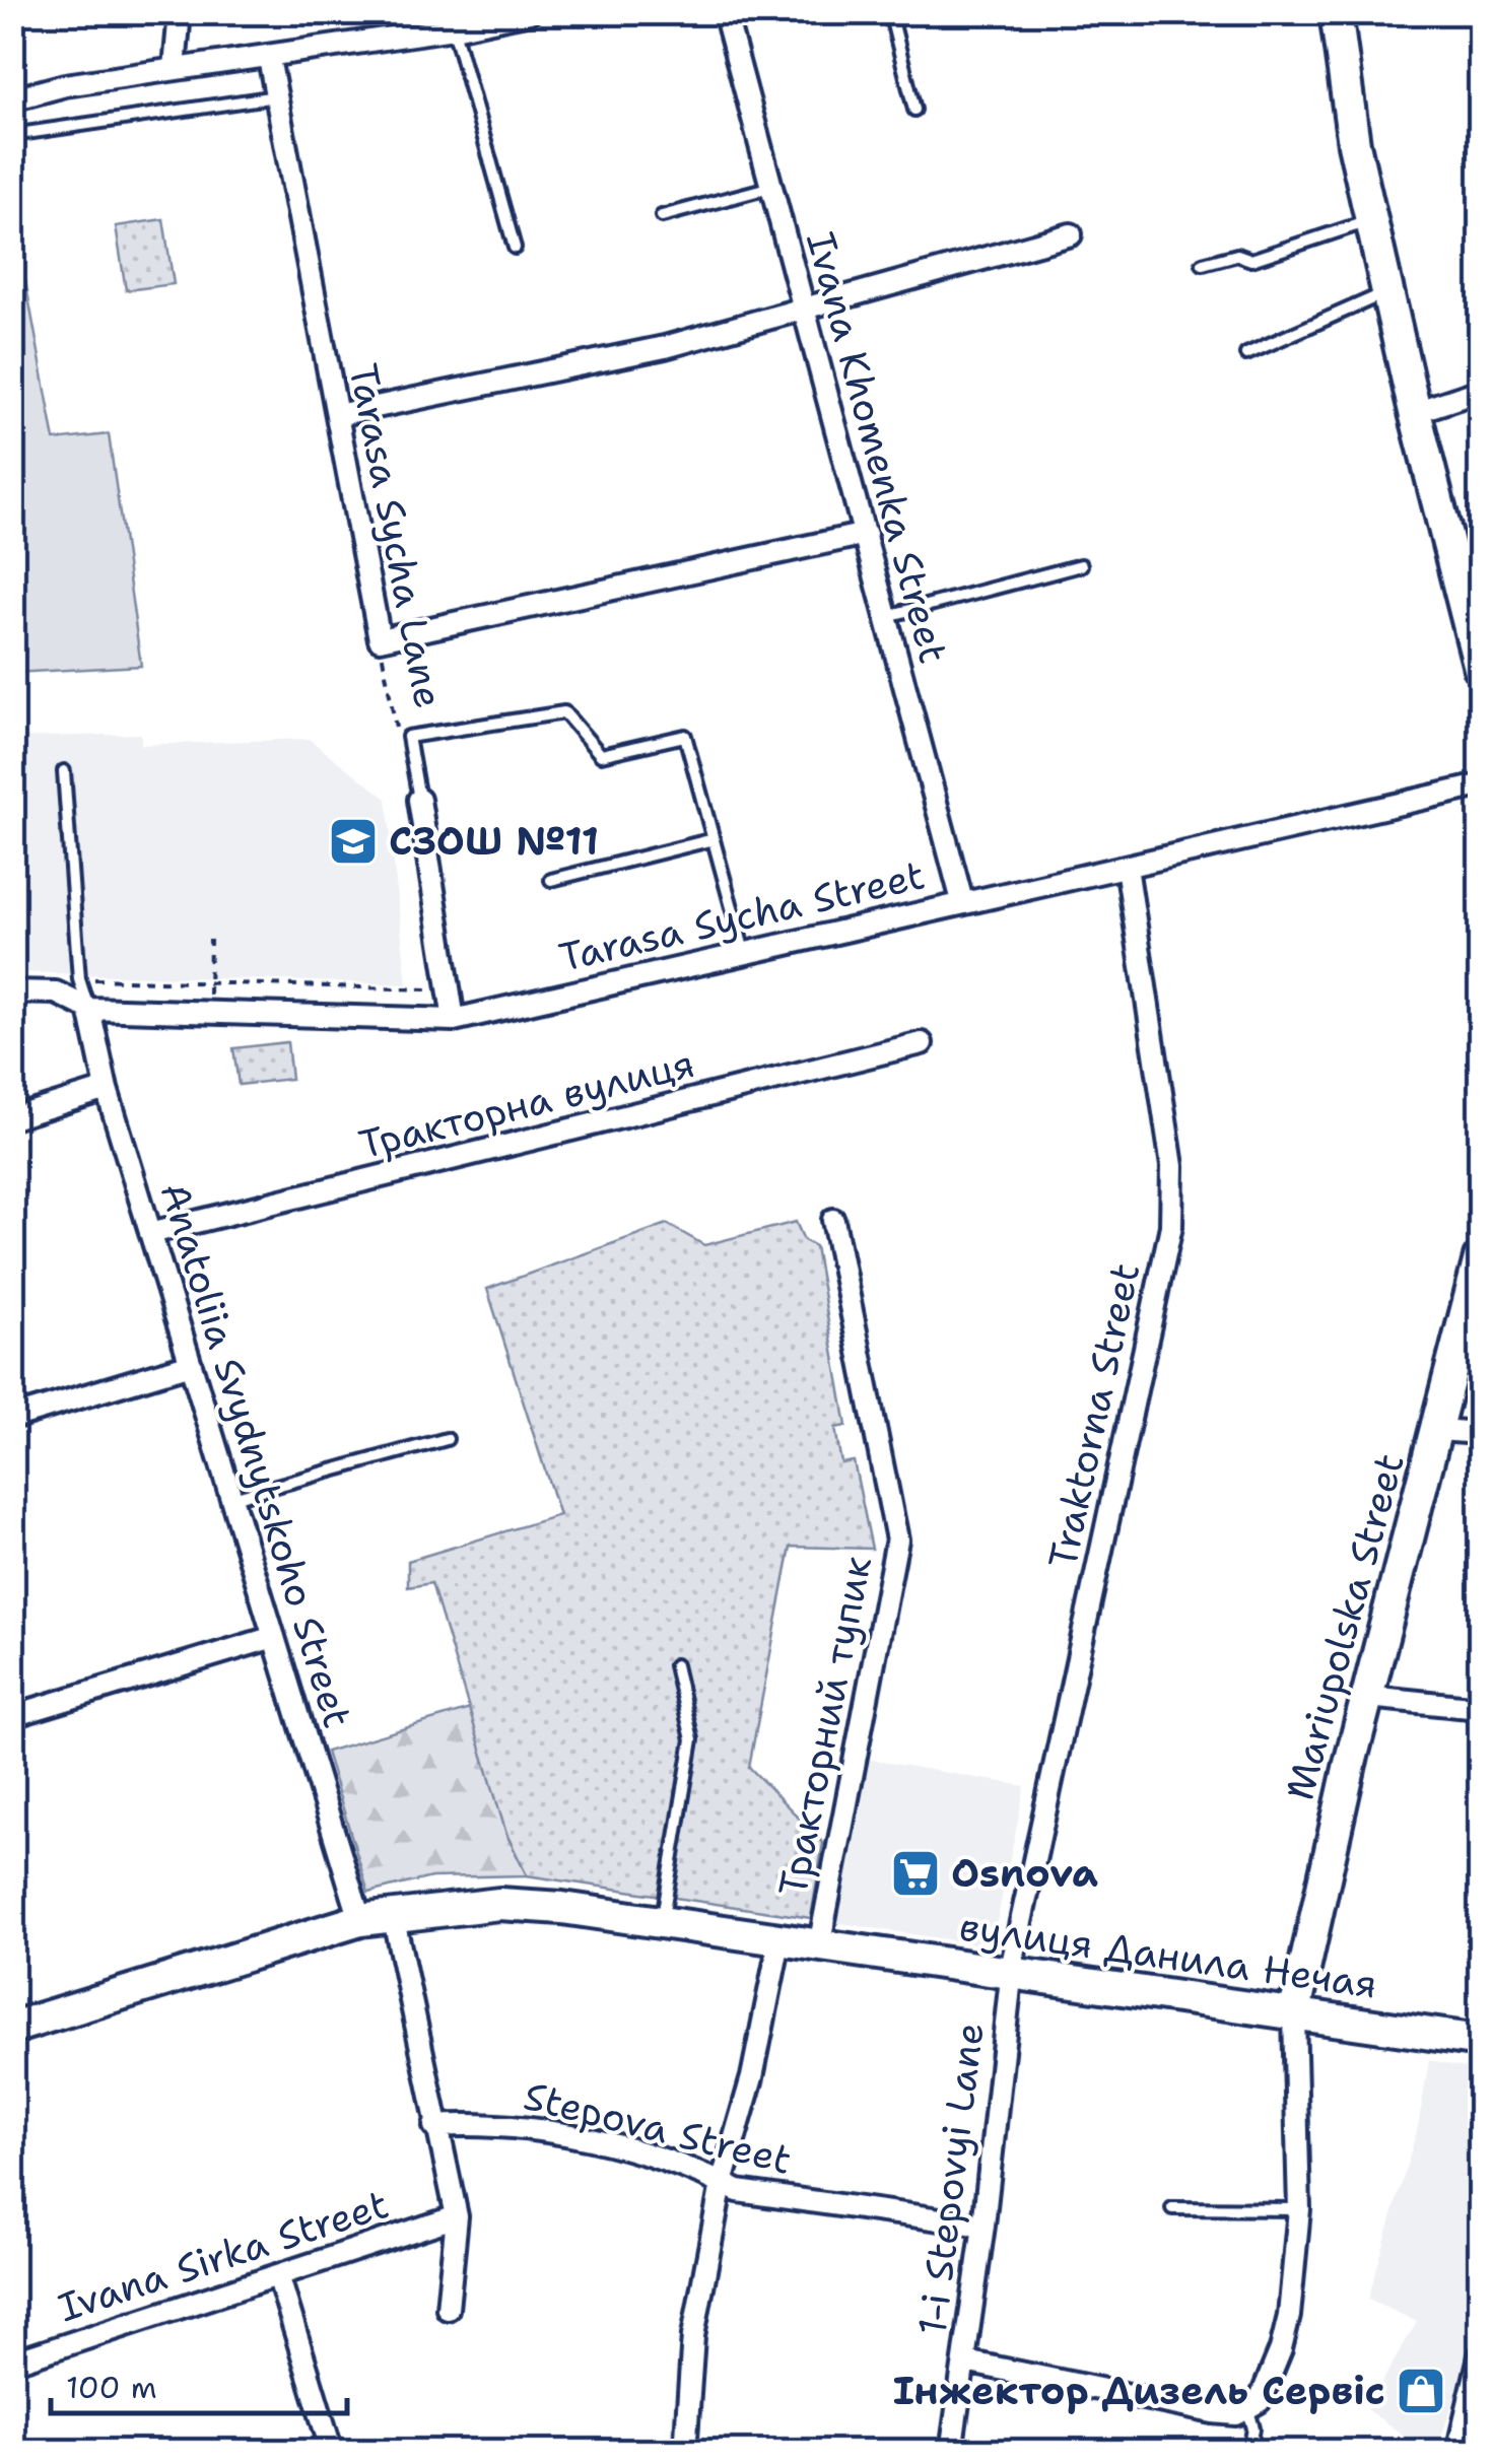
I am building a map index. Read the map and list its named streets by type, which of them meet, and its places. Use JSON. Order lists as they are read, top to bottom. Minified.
{"streets":{"main road":["Mariupolska Street","вулиця Данила Нечая"],"street":["Ivana Khomenka Street","Tarasa Sycha Lane","Tarasa Sycha Street","Тракторна вулиця","Traktorna Street","Anatoliia Svydnytskoho Street","Тракторний тупик","Stepova Street","1-i Stepovyi Lane","Ivana Sirka Street"]},"crossings":[["Ivana Khomenka Street","Tarasa Sycha Street"],["Tarasa Sycha Street","Traktorna Street"],["Tarasa Sycha Street","Anatoliia Svydnytskoho Street"],["Тракторна вулиця","Anatoliia Svydnytskoho Street"],["Traktorna Street","вулиця Данила Нечая"],["Traktorna Street","1-i Stepovyi Lane"],["Anatoliia Svydnytskoho Street","вулиця Данила Нечая"],["Mariupolska Street","вулиця Данила Нечая"],["Тракторний тупик","вулиця Данила Нечая"],["вулиця Данила Нечая","1-i Stepovyi Lane"],["Stepova Street","1-i Stepovyi Lane"]],"places":{"school or university":["СЗОШ №11"],"supermarket":["Osnova"],"shop":["Інжектор Дизель Сервіс"]},"scale_bar":"100 m"}
